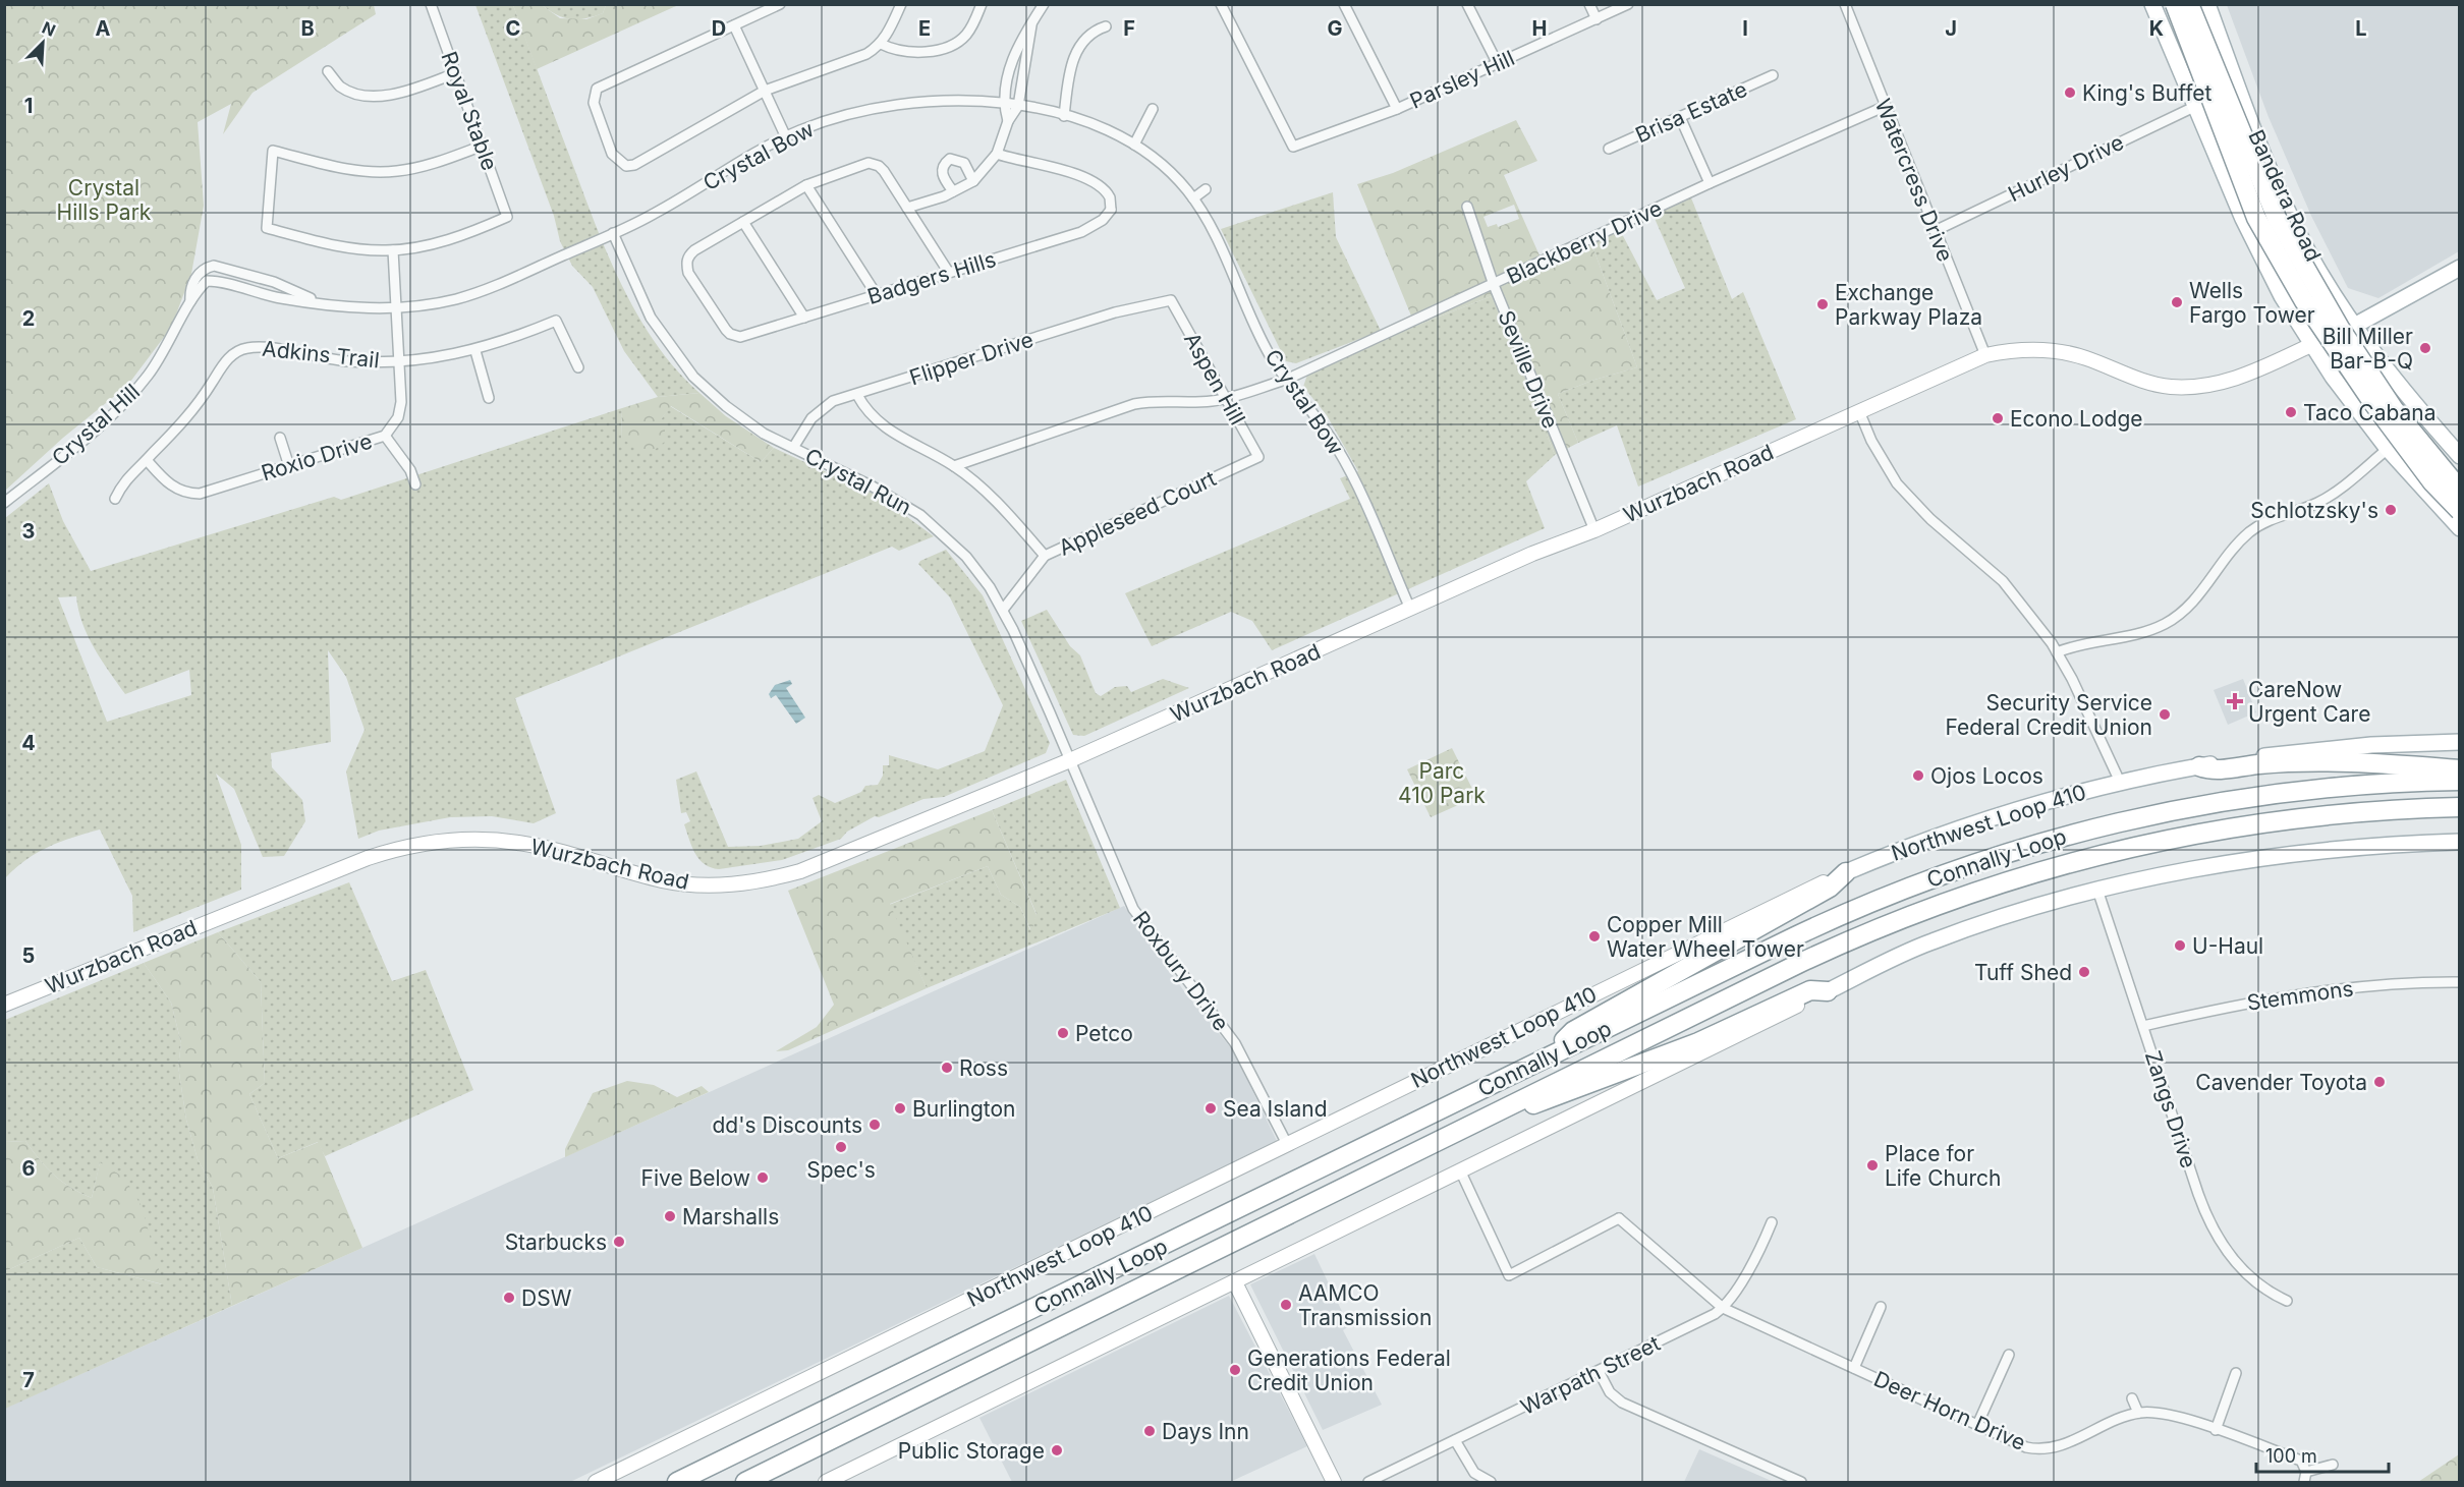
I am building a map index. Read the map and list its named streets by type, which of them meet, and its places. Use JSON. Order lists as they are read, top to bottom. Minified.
{"streets":{"highway":["Connally Loop"],"main road":["Bandera Road","Wurzbach Road","Northwest Loop 410"],"street":["Parsley Hill","Royal Stable","Brisa Estate","Crystal Bow","Hurley Drive","Watercress Drive","Blackberry Drive","Badgers Hills","Adkins Trail","Flipper Drive","Seville Drive","Aspen Hill","Crystal Hill","Roxio Drive","Crystal Run","Appleseed Court","Roxbury Drive","Stemmons","Zangs Drive","Warpath Street","Deer Horn Drive"]},"crossings":[["Royal Stable","Roxio Drive"],["Crystal Bow","Blackberry Drive"],["Crystal Bow","Crystal Hill"],["Crystal Bow","Roxio Drive"],["Crystal Bow","Crystal Run"],["Crystal Bow","Wurzbach Road"],["Hurley Drive","Watercress Drive"],["Hurley Drive","Bandera Road"],["Watercress Drive","Blackberry Drive"],["Watercress Drive","Wurzbach Road"],["Bandera Road","Wurzbach Road"],["Blackberry Drive","Seville Drive"],["Blackberry Drive","Aspen Hill"],["Adkins Trail","Roxio Drive"],["Flipper Drive","Aspen Hill"],["Flipper Drive","Crystal Run"],["Seville Drive","Wurzbach Road"],["Aspen Hill","Appleseed Court"],["Crystal Run","Wurzbach Road"],["Crystal Run","Appleseed Court"],["Crystal Run","Roxbury Drive"],["Wurzbach Road","Roxbury Drive"],["Northwest Loop 410","Roxbury Drive"],["Stemmons","Zangs Drive"],["Warpath Street","Deer Horn Drive"]],"parks":["Crystal Hills Park","Parc 410 Park"],"places":{"other":["King's Buffet","Wells Fargo Tower","Exchange Parkway Plaza","Bill Miller Bar-B-Q","Taco Cabana","Econo Lodge","Schlotzsky's","Security Service Federal Credit Union","Ojos Locos","Copper Mill Water Wheel Tower","U-Haul","Tuff Shed","Petco","Ross","Cavender Toyota","Burlington","Sea Island","dd's Discounts","Spec's","Place for Life Church","Five Below","Marshalls","Starbucks","DSW","AAMCO Transmission","Generations Federal Credit Union","Days Inn","Public Storage"],"health":["CareNow Urgent Care"]},"scale_bar":"100 m","north":"top right","grid":{"columns":["A","B","C","D","E","F","G","H","I","J","K","L"],"rows":["1","2","3","4","5","6","7"]}}
